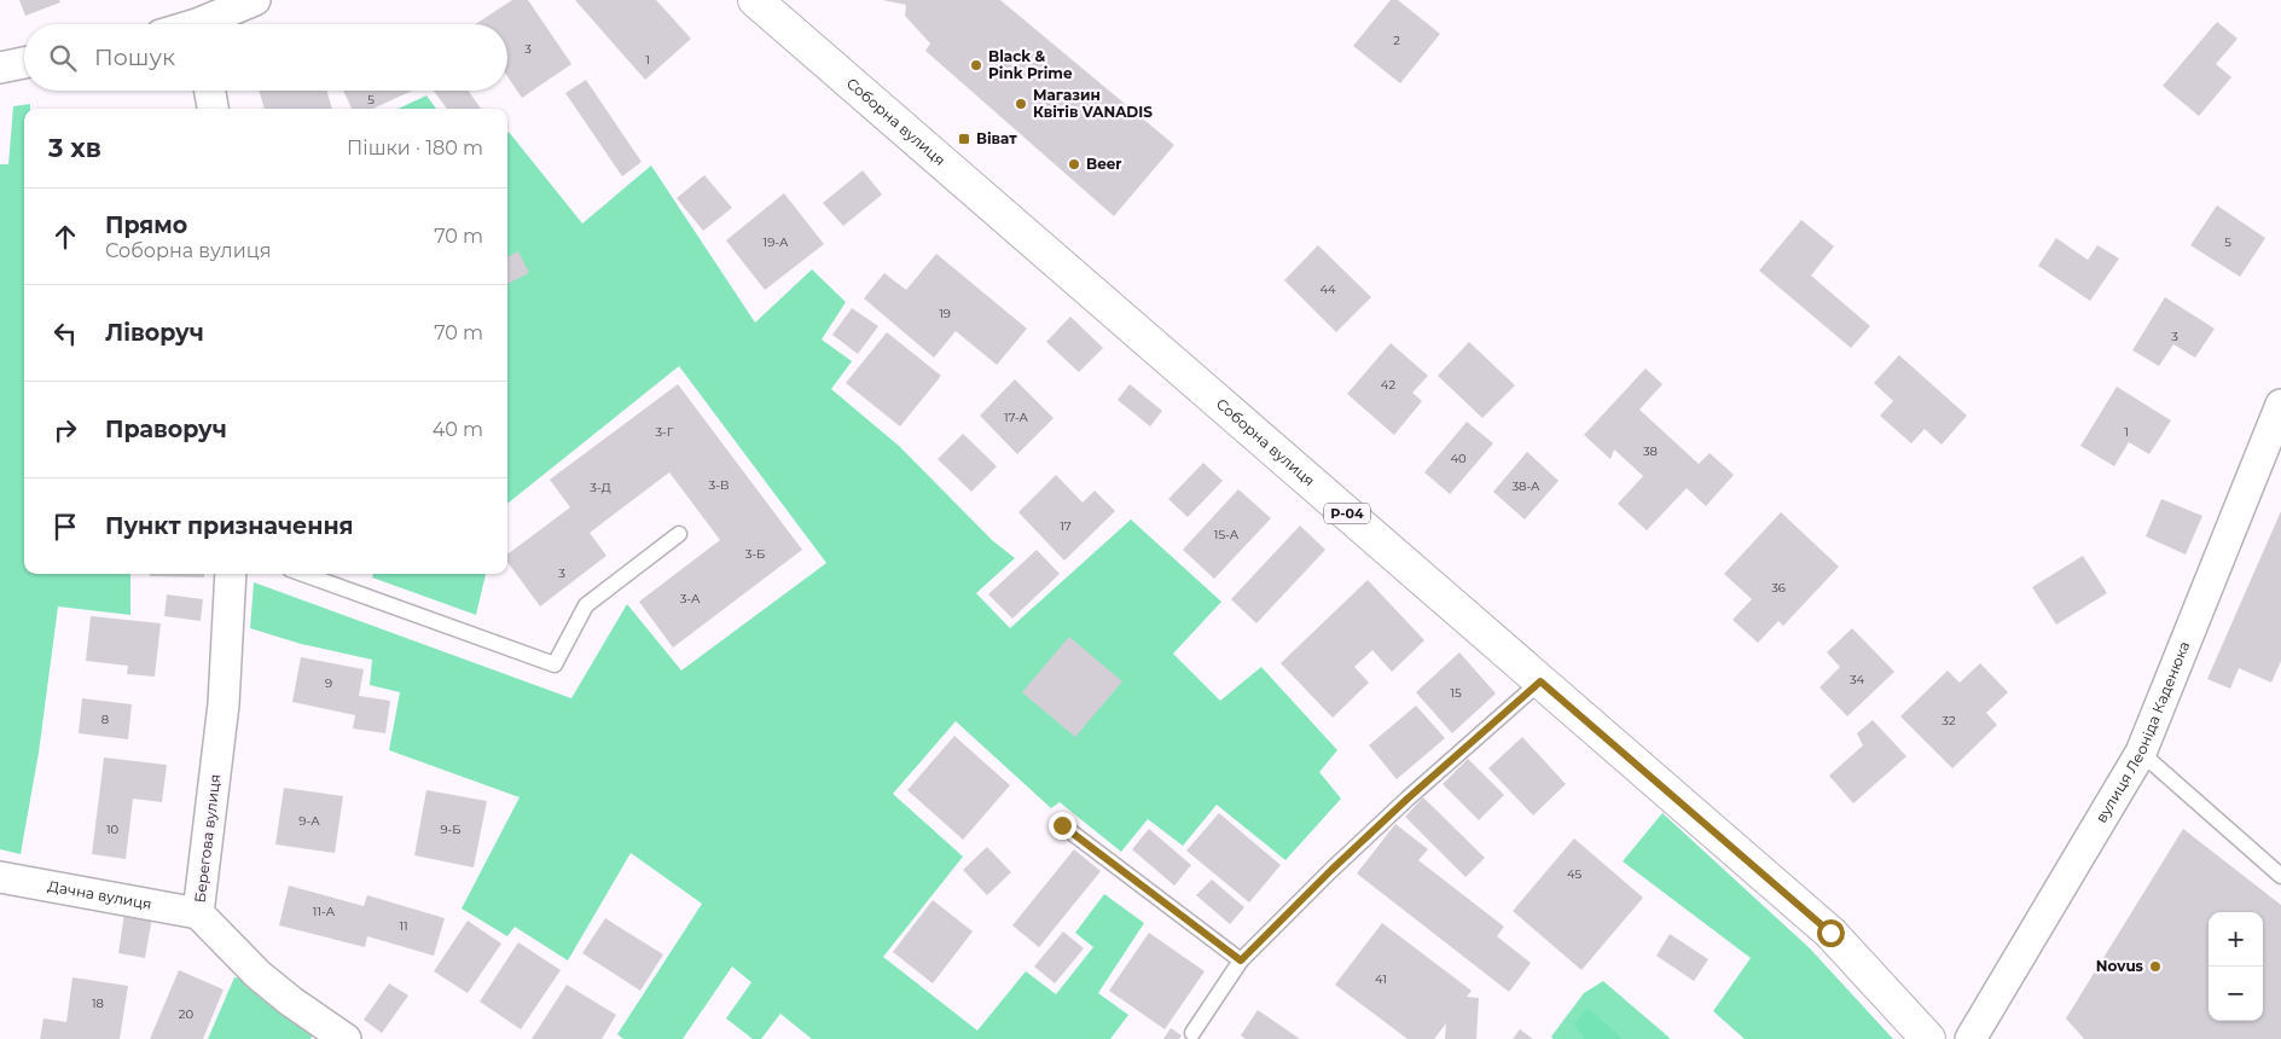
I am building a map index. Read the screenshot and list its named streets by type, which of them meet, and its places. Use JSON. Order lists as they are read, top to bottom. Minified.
{"streets":{"main road":["Соборна вулиця","Р-04"],"street":["вулиця Леоніда Каденюка","Берегова вулиця","Дачна вулиця"]},"crossings":[["Берегова вулиця","Дачна вулиця"]],"places":{"other":["Black & Pink Prime","Магазин Квітів VANADIS","Beer","Novus"],"transit":["Віват"]},"house_numbers":["2","3","1","5","19-А","5","44","19","3","42","17-А","3-Г","1","38","40","3-В","38-А","3-Д","17","15-А","3-Б","3","36","3-А","34","9","15","8","32","9-А","10","9-Б","45","11-А","11","41","18","20"],"page":{"search":"Пошук","heading":["3 хв","Пішки · 180 m"],"list":[["Прямо","Соборна вулиця","70 m"],["Ліворуч","70 m"],["Праворуч","40 m"],"Пункт призначення"],"map_buttons":["+","−"]}}
